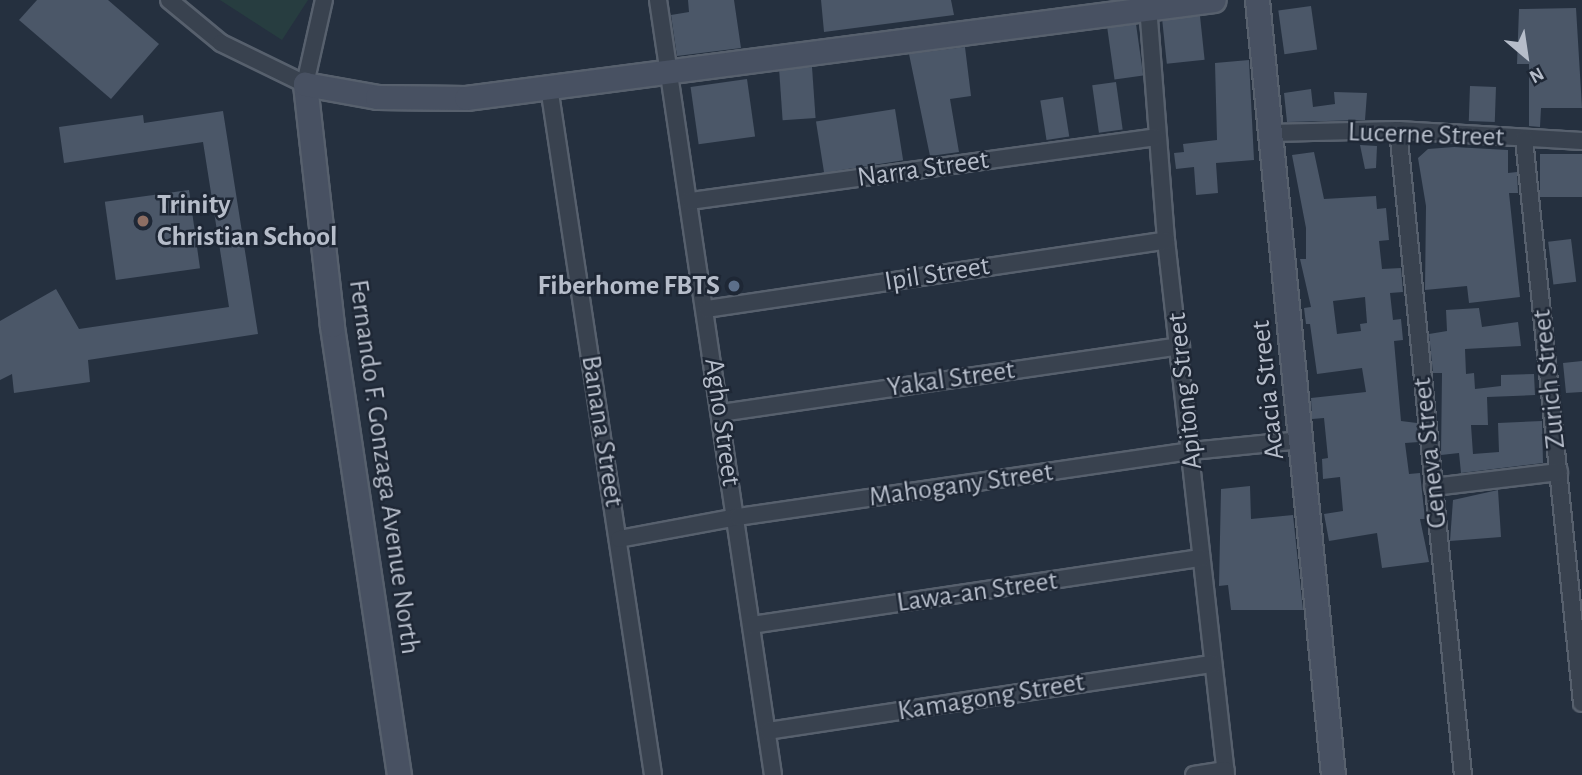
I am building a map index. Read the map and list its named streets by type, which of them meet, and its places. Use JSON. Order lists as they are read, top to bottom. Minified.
{"streets":{"street":["Lucerne Street","Narra Street","Ipil Street","Yakal Street","Zurich Street","Acacia Street","Apitong Street","Agho Street","Banana Street","Geneva Street","Fernando F. Gonzaga Avenue North","Mahogany Street","Lawa-an Street","Kamagong Street"]},"crossings":[["Lucerne Street","Zurich Street"],["Lucerne Street","Acacia Street"],["Lucerne Street","Geneva Street"],["Narra Street","Apitong Street"],["Narra Street","Agho Street"],["Ipil Street","Apitong Street"],["Ipil Street","Agho Street"],["Yakal Street","Apitong Street"],["Yakal Street","Agho Street"],["Acacia Street","Mahogany Street"],["Apitong Street","Mahogany Street"],["Apitong Street","Lawa-an Street"],["Apitong Street","Kamagong Street"],["Agho Street","Mahogany Street"],["Agho Street","Lawa-an Street"],["Agho Street","Kamagong Street"],["Banana Street","Mahogany Street"]],"places":["Trinity Christian School","Fiberhome FBTS"],"north":"bottom right"}
